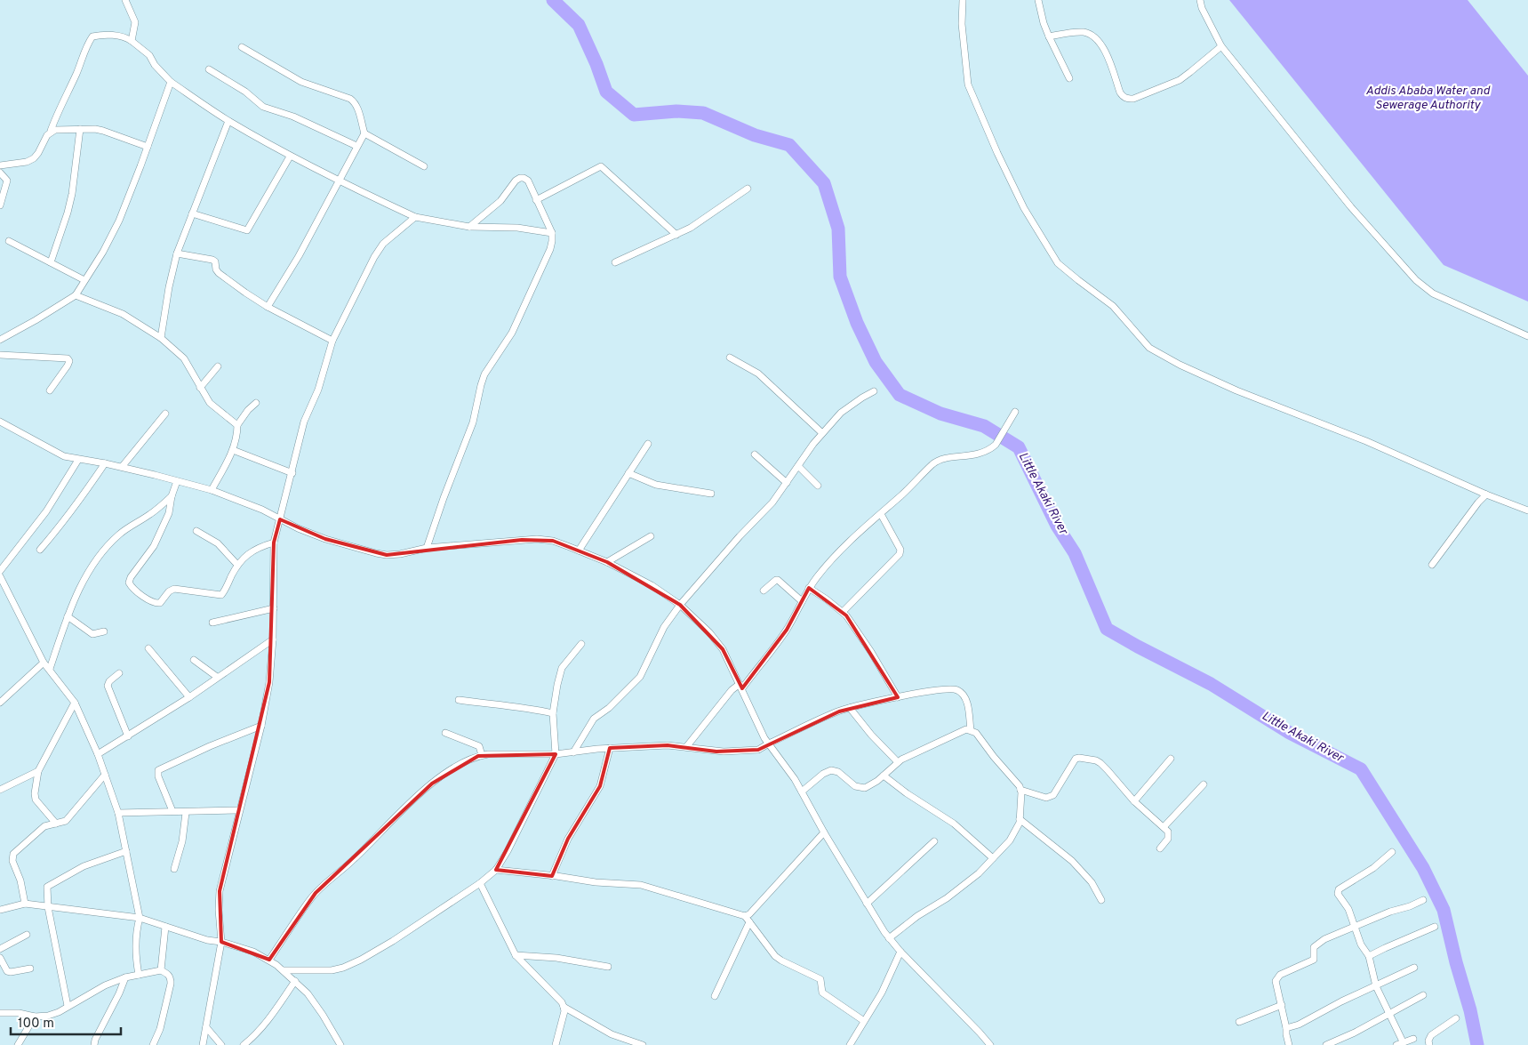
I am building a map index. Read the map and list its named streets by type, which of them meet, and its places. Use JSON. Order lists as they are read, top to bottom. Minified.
{"water":["Addis Ababa Water and Sewerage Authority","Little Akaki River"],"scale_bar":"100 m"}
